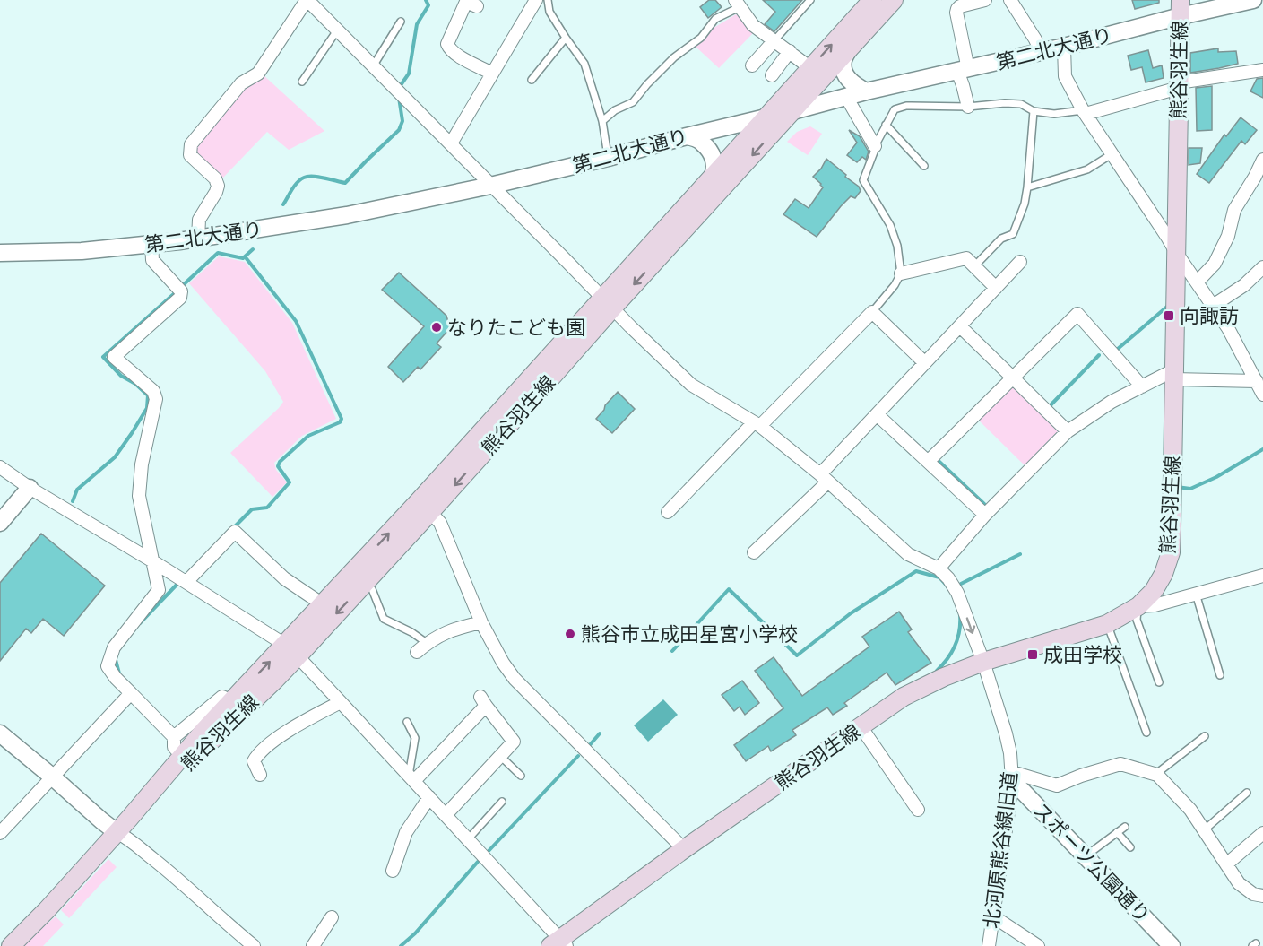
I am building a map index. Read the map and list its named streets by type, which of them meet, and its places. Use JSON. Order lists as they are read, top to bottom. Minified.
{"streets":{"main road":["熊谷羽生線"],"street":["第二北大通り","北河原熊谷線旧道","スポーツ公園通り"]},"crossings":[["第二北大通り","熊谷羽生線"],["熊谷羽生線","北河原熊谷線旧道"],["北河原熊谷線旧道","スポーツ公園通り"]],"places":{"transit":["向諏訪","成田学校"],"other":["なりたこども園","熊谷市立成田星宮小学校"]}}
